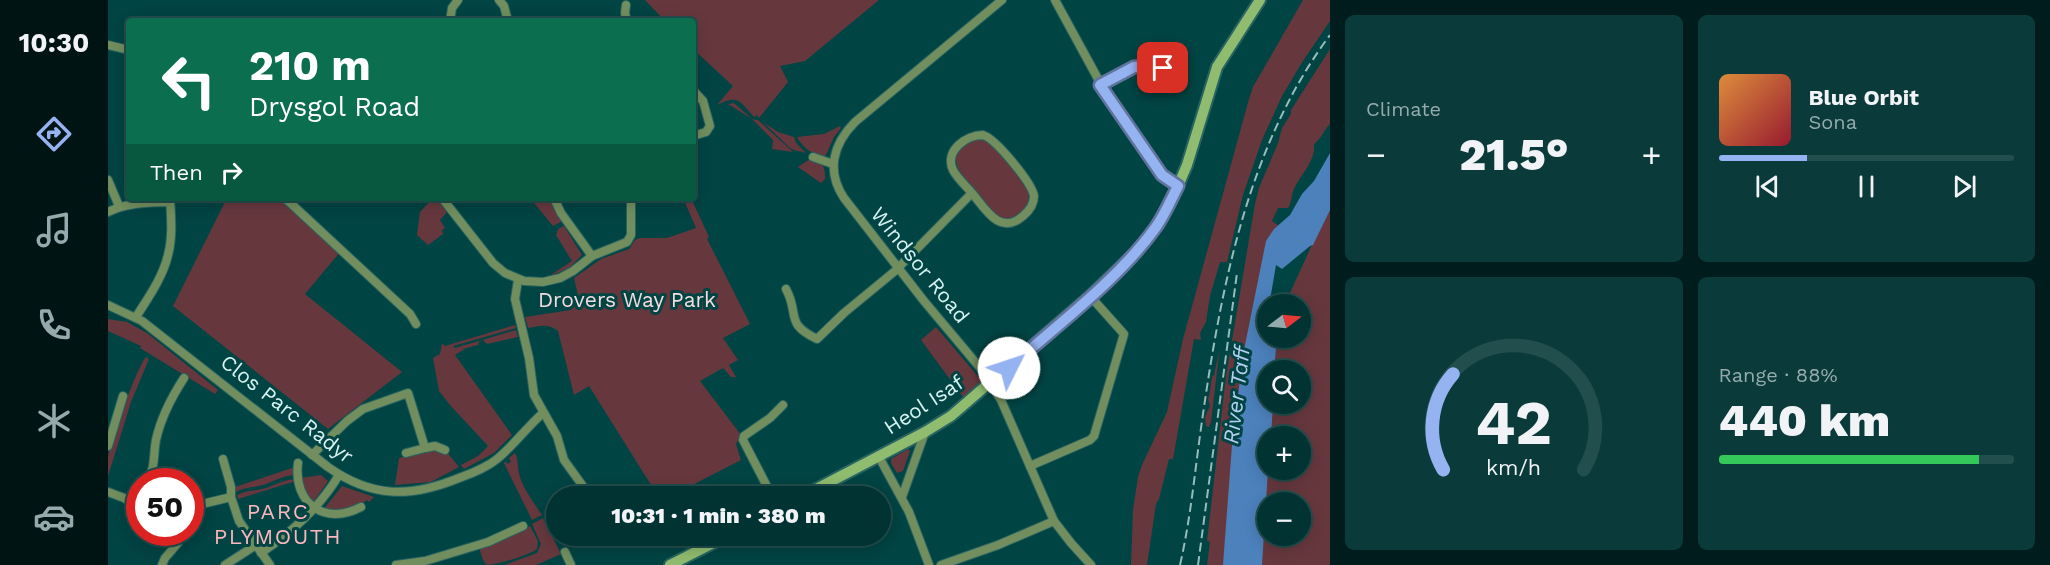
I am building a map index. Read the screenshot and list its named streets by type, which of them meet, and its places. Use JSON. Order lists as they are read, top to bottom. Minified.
{"streets":{"main road":["Heol Isaf"],"street":["Windsor Road","Clos Parc Radyr"]},"crossings":[["Windsor Road","Heol Isaf"]],"districts":["PARC PLYMOUTH"],"water":["River Taff"],"parks":["Drovers Way Park"],"north":"right","page":{"tabs":"10:30","tile":["Climate",["Range · 88%","440 km"]],"turn":["210 m","Drysgol Road"],"song":["Blue Orbit","Sona"],"heat":["−","21.5°","+"],"then":"Then","map_buttons":["+","−"],"limit":"50","trip":"10:31 · 1 min · 380 m","gauge":["42","km/h"]}}
